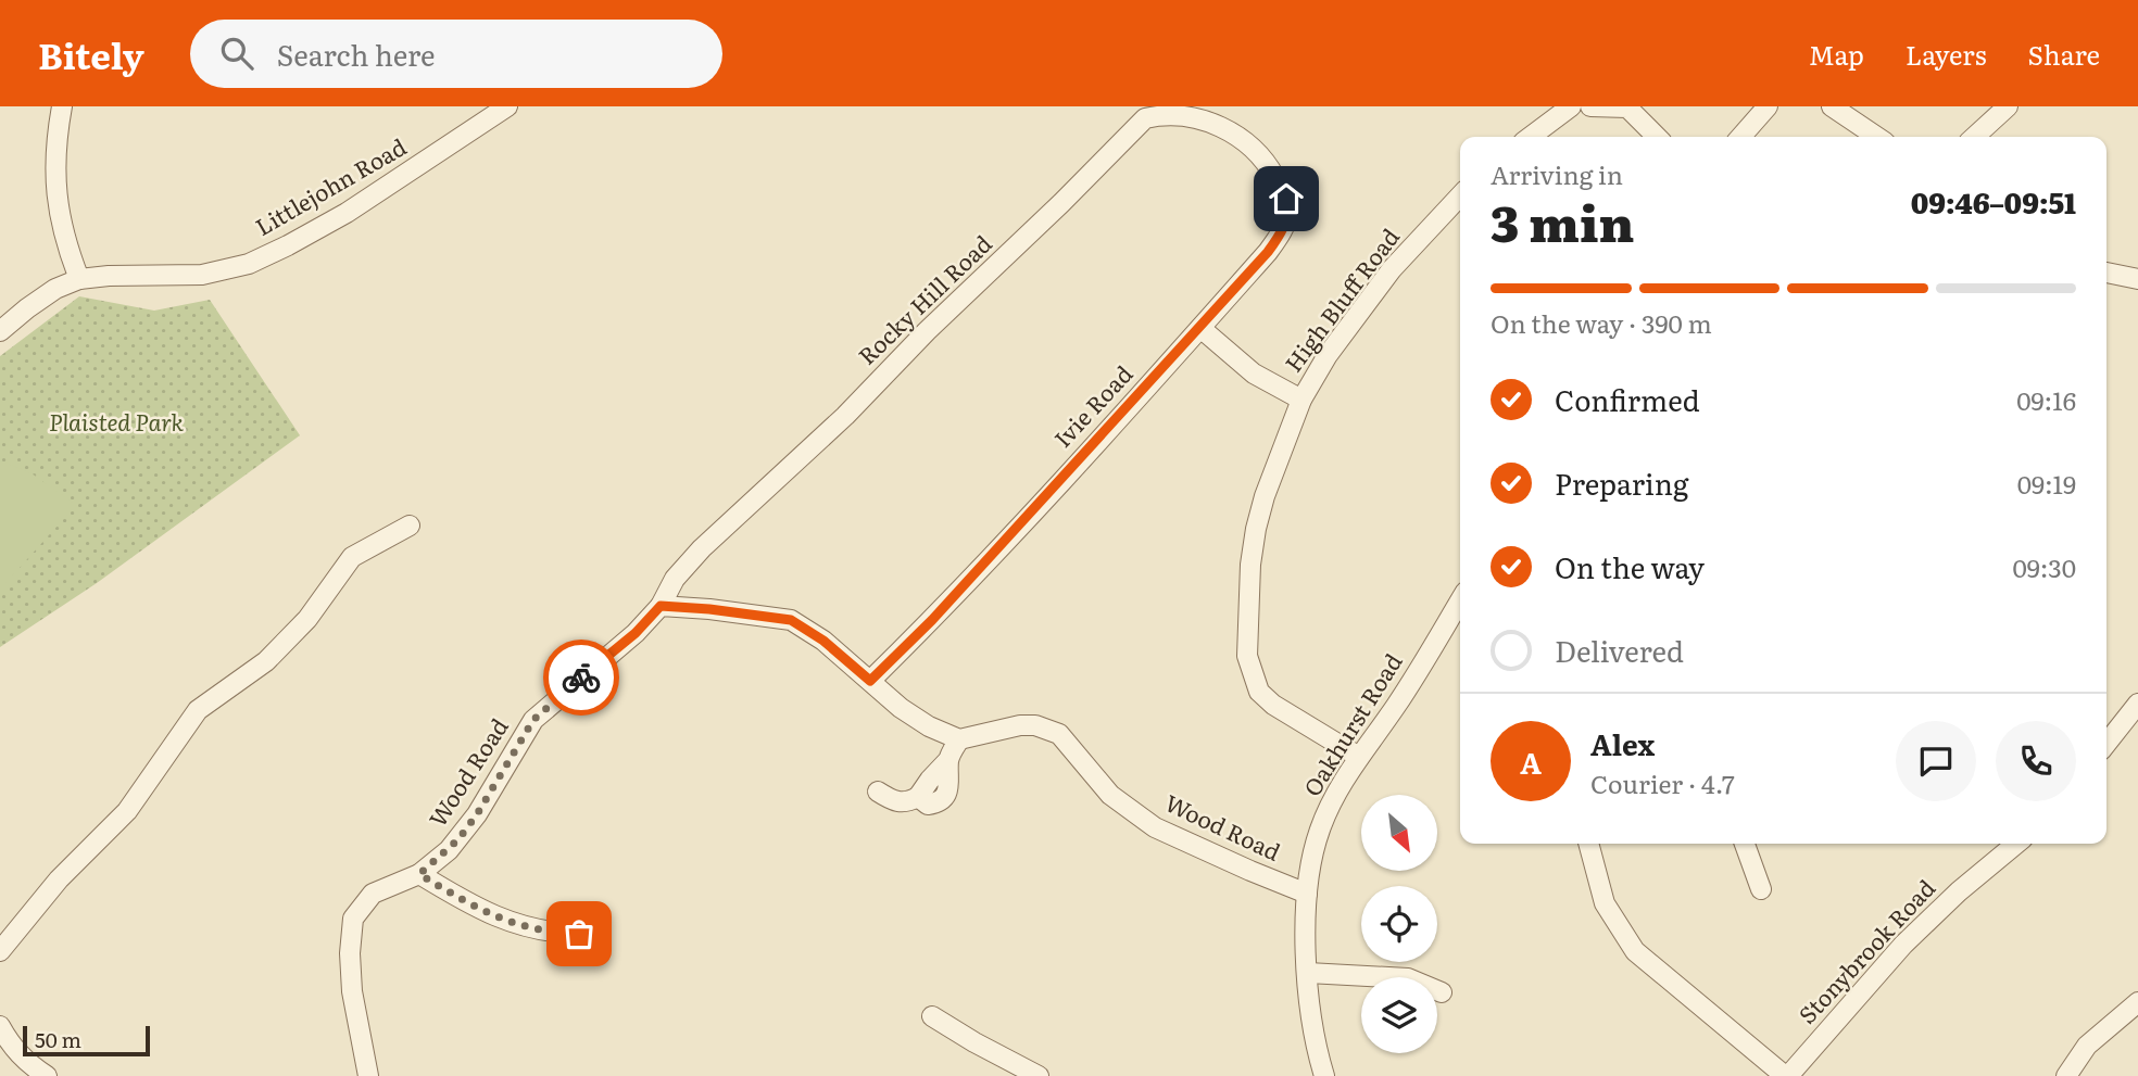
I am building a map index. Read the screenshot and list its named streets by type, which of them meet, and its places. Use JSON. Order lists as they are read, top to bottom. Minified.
{"streets":{"street":["Littlejohn Road","Rocky Hill Road","High Bluff Road","Ivie Road","Oakhurst Road","Wood Road","Stonybrook Road"]},"crossings":[["Rocky Hill Road","Ivie Road"],["Rocky Hill Road","Wood Road"],["High Bluff Road","Oakhurst Road"],["Oakhurst Road","Wood Road"]],"parks":["Plaisted Park"],"scale_bar":"50 m","north":"bottom right","page":{"header":"Bitely","search":"Search here","nav":["Map","Layers","Share"],"heading":["3 min","Arriving in","09:46–09:51"],"panel":["Alex","Courier · 4.7"],"bar":"On the way · 390 m","list":[["Confirmed","09:16"],["Preparing","09:19"],["On the way","09:30"],"Delivered"],"round":"A","scale":"50 m"}}
